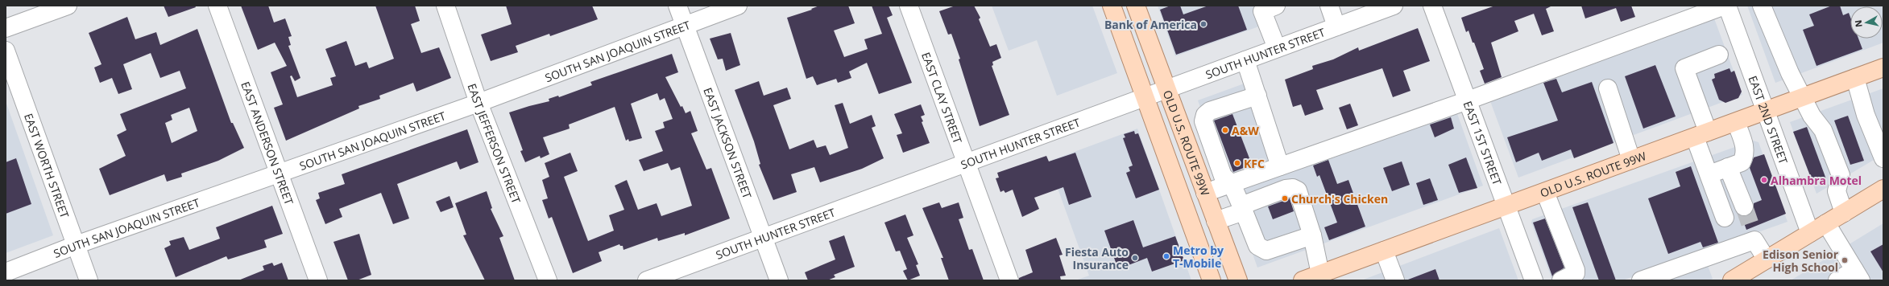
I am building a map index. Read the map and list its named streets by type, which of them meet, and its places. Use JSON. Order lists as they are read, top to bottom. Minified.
{"streets":{"main road":["OLD U.S. ROUTE 99W"],"street":["SOUTH SAN JOAQUIN STREET","SOUTH HUNTER STREET","EAST CLAY STREET","EAST 2ND STREET","EAST ANDERSON STREET","EAST JACKSON STREET","EAST 1ST STREET","EAST JEFFERSON STREET","EAST WORTH STREET"]},"crossings":[["SOUTH SAN JOAQUIN STREET","EAST ANDERSON STREET"],["SOUTH SAN JOAQUIN STREET","EAST JACKSON STREET"],["SOUTH SAN JOAQUIN STREET","EAST JEFFERSON STREET"],["SOUTH SAN JOAQUIN STREET","EAST WORTH STREET"],["SOUTH HUNTER STREET","EAST CLAY STREET"],["SOUTH HUNTER STREET","EAST JACKSON STREET"],["SOUTH HUNTER STREET","OLD U.S. ROUTE 99W"],["EAST 2ND STREET","OLD U.S. ROUTE 99W"],["OLD U.S. ROUTE 99W","EAST 1ST STREET"]],"places":["Bank of America","A&W","KFC","Alhambra Motel","Church's Chicken","Metro by T-Mobile","Fiesta Auto Insurance","Edison Senior High School"],"north":"left"}
